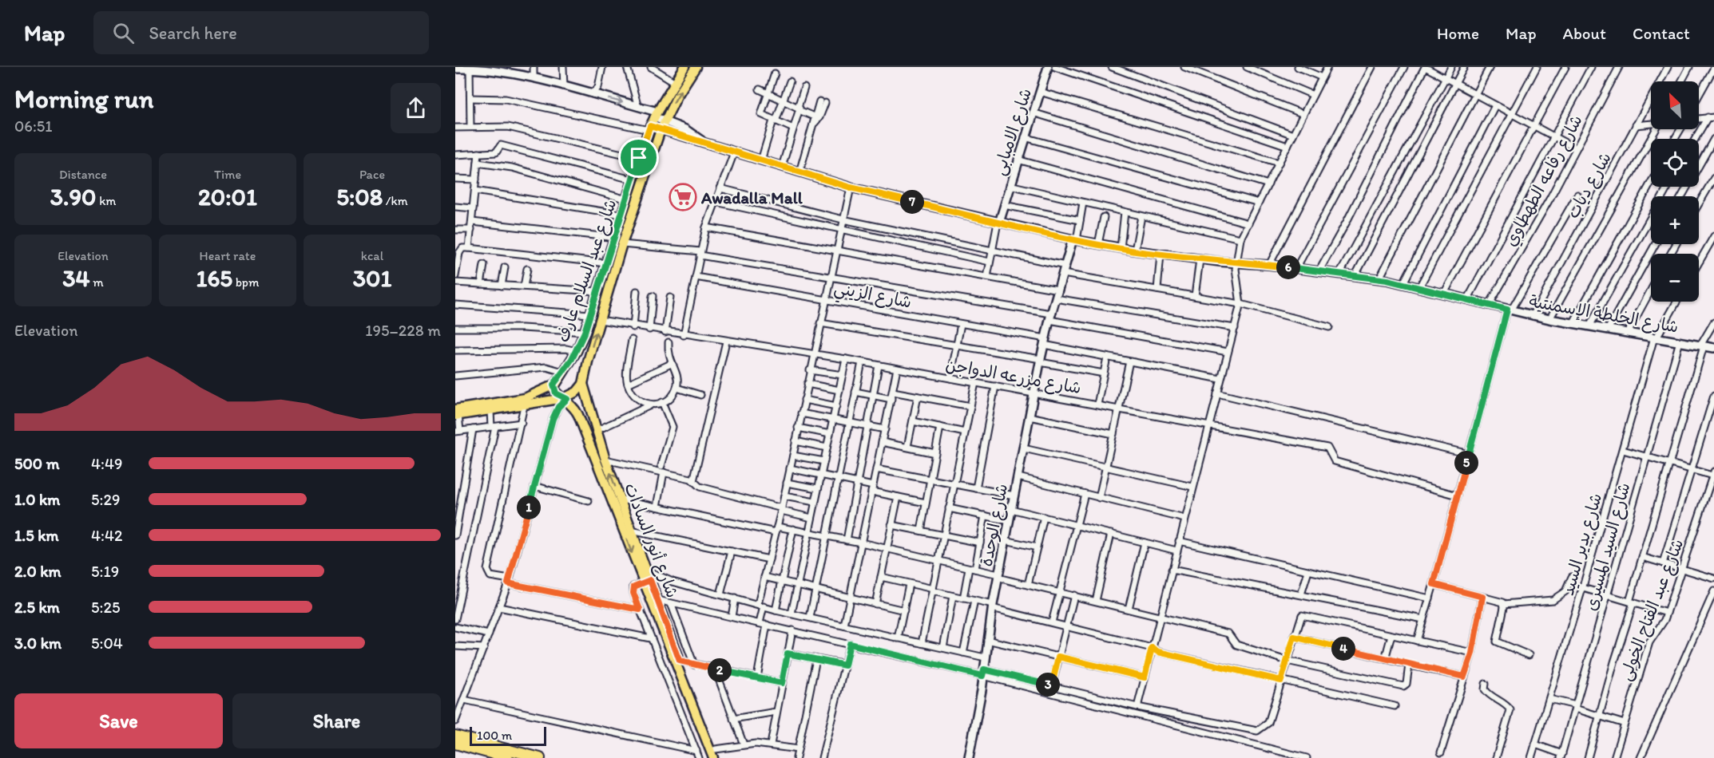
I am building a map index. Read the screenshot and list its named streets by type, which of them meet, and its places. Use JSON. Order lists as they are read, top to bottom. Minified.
{"streets":{"main road":["شارع عبد السلام عارف","شارع أنور السادات"],"street":["شارع الامبابى","شارع رفاعه الطهطاوي","شارع دياب","شارع الزيني","شارع الخلطة الإسمنتية","شارع مزرعه الدواجن","شارع الوحدة","شارع بدير السيد","شارع السيد المسيرى","شارع عبد الفتاح الخولى"]},"crossings":[["شارع الامبابى","شارع الخلطة الإسمنتية"],["شارع رفاعه الطهطاوي","شارع الخلطة الإسمنتية"],["شارع دياب","شارع الخلطة الإسمنتية"],["شارع عبد السلام عارف","شارع الخلطة الإسمنتية"],["شارع عبد السلام عارف","شارع مزرعه الدواجن"],["شارع عبد السلام عارف","شارع أنور السادات"],["شارع الزيني","شارع الوحدة"],["شارع الخلطة الإسمنتية","شارع الوحدة"],["شارع الخلطة الإسمنتية","شارع بدير السيد"],["شارع الخلطة الإسمنتية","شارع السيد المسيرى"],["شارع مزرعه الدواجن","شارع الوحدة"]],"places":{"supermarket":["Awadalla Mall"]},"scale_bar":"100 m","north":"top left","page":{"header":"Map","search":"Search here","nav":["Home","Map","About","Contact"],"heading":["Morning run","06:51"],"map_buttons":["+","−"],"stats":[["Distance","3.90 km"],["Time","20:01"],["Pace","5:08 /km"],["Elevation","34 m"],["Heart rate","165 bpm"],["kcal","301"]],"pins":["7","6","5","1","4","2","3"],"chart":["Elevation","195–228 m"],"list":[{"name":"500 m","note":"4:49"},{"name":"1.0 km","note":"5:29"},{"name":"1.5 km","note":"4:42"},{"name":"2.0 km","note":"5:19"},{"name":"2.5 km","note":"5:25"},{"name":"3.0 km","note":"5:04"}],"buttons":["Save","Share"],"scale":"100 m"}}
